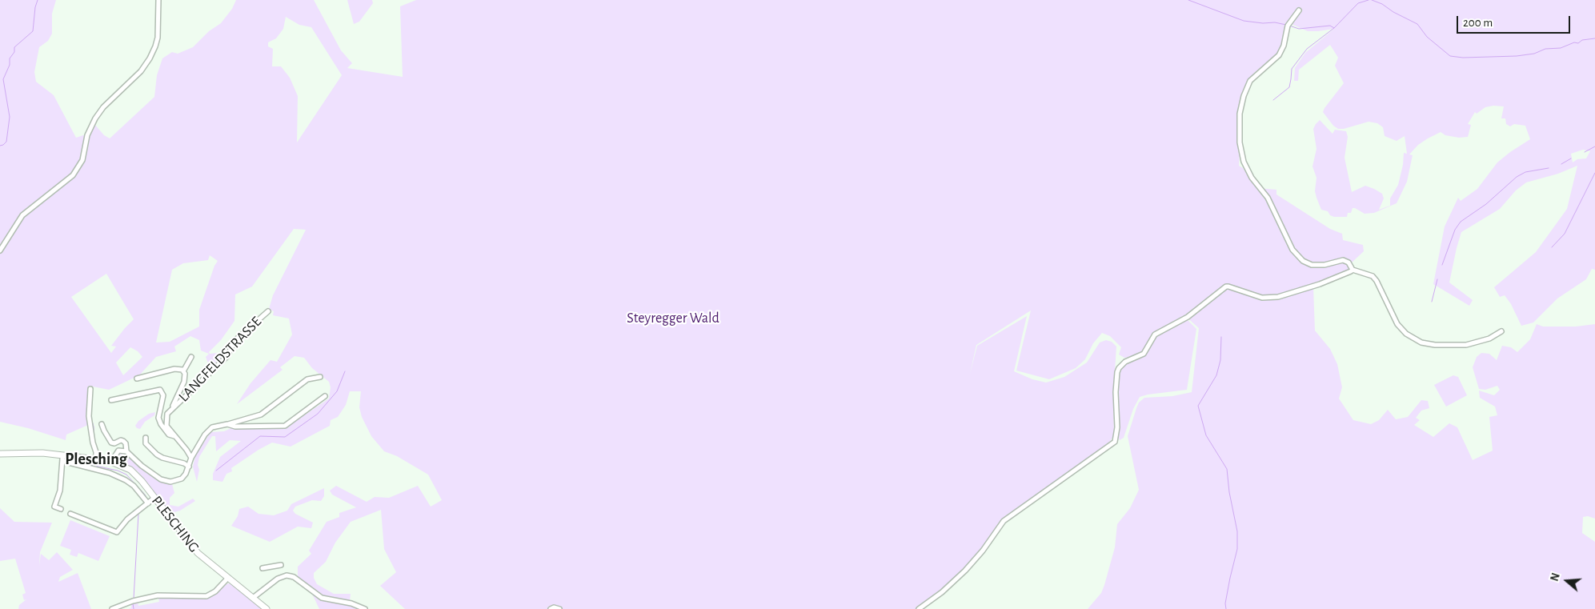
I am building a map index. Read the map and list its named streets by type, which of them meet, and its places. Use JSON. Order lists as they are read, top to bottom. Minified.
{"streets":{"main road":["PLESCHING"],"street":["LANGFELDSTRASSE"]},"districts":["Plesching"],"parks":["Steyregger Wald"],"scale_bar":"200 m","north":"left"}
